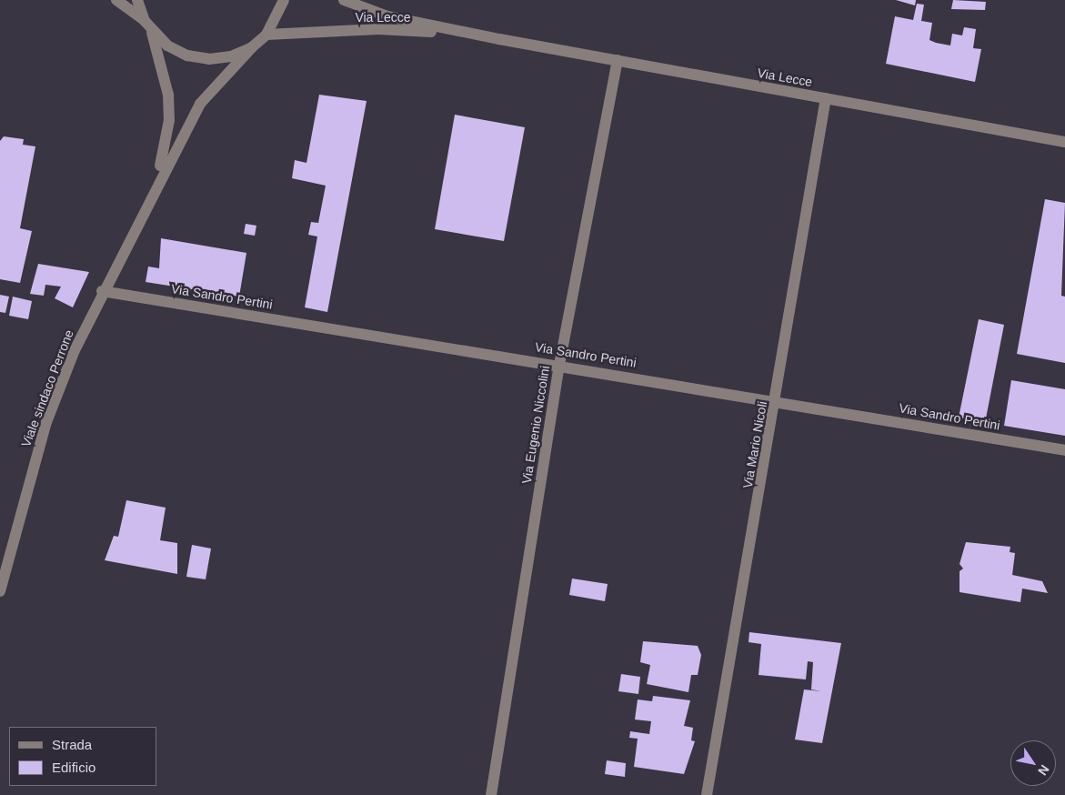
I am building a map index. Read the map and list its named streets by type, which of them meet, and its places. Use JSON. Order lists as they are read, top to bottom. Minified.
{"streets":{"street":["Via Lecce","Via Sandro Pertini","Viale sindaco Perrone","Via Eugenio Niccolini","Via Mario Nicoli"]},"crossings":[["Via Lecce","Viale sindaco Perrone"],["Via Lecce","Via Eugenio Niccolini"],["Via Lecce","Via Mario Nicoli"],["Via Sandro Pertini","Viale sindaco Perrone"],["Via Sandro Pertini","Via Eugenio Niccolini"],["Via Sandro Pertini","Via Mario Nicoli"]],"legend":["Strada","Edificio"],"north":"bottom right"}
